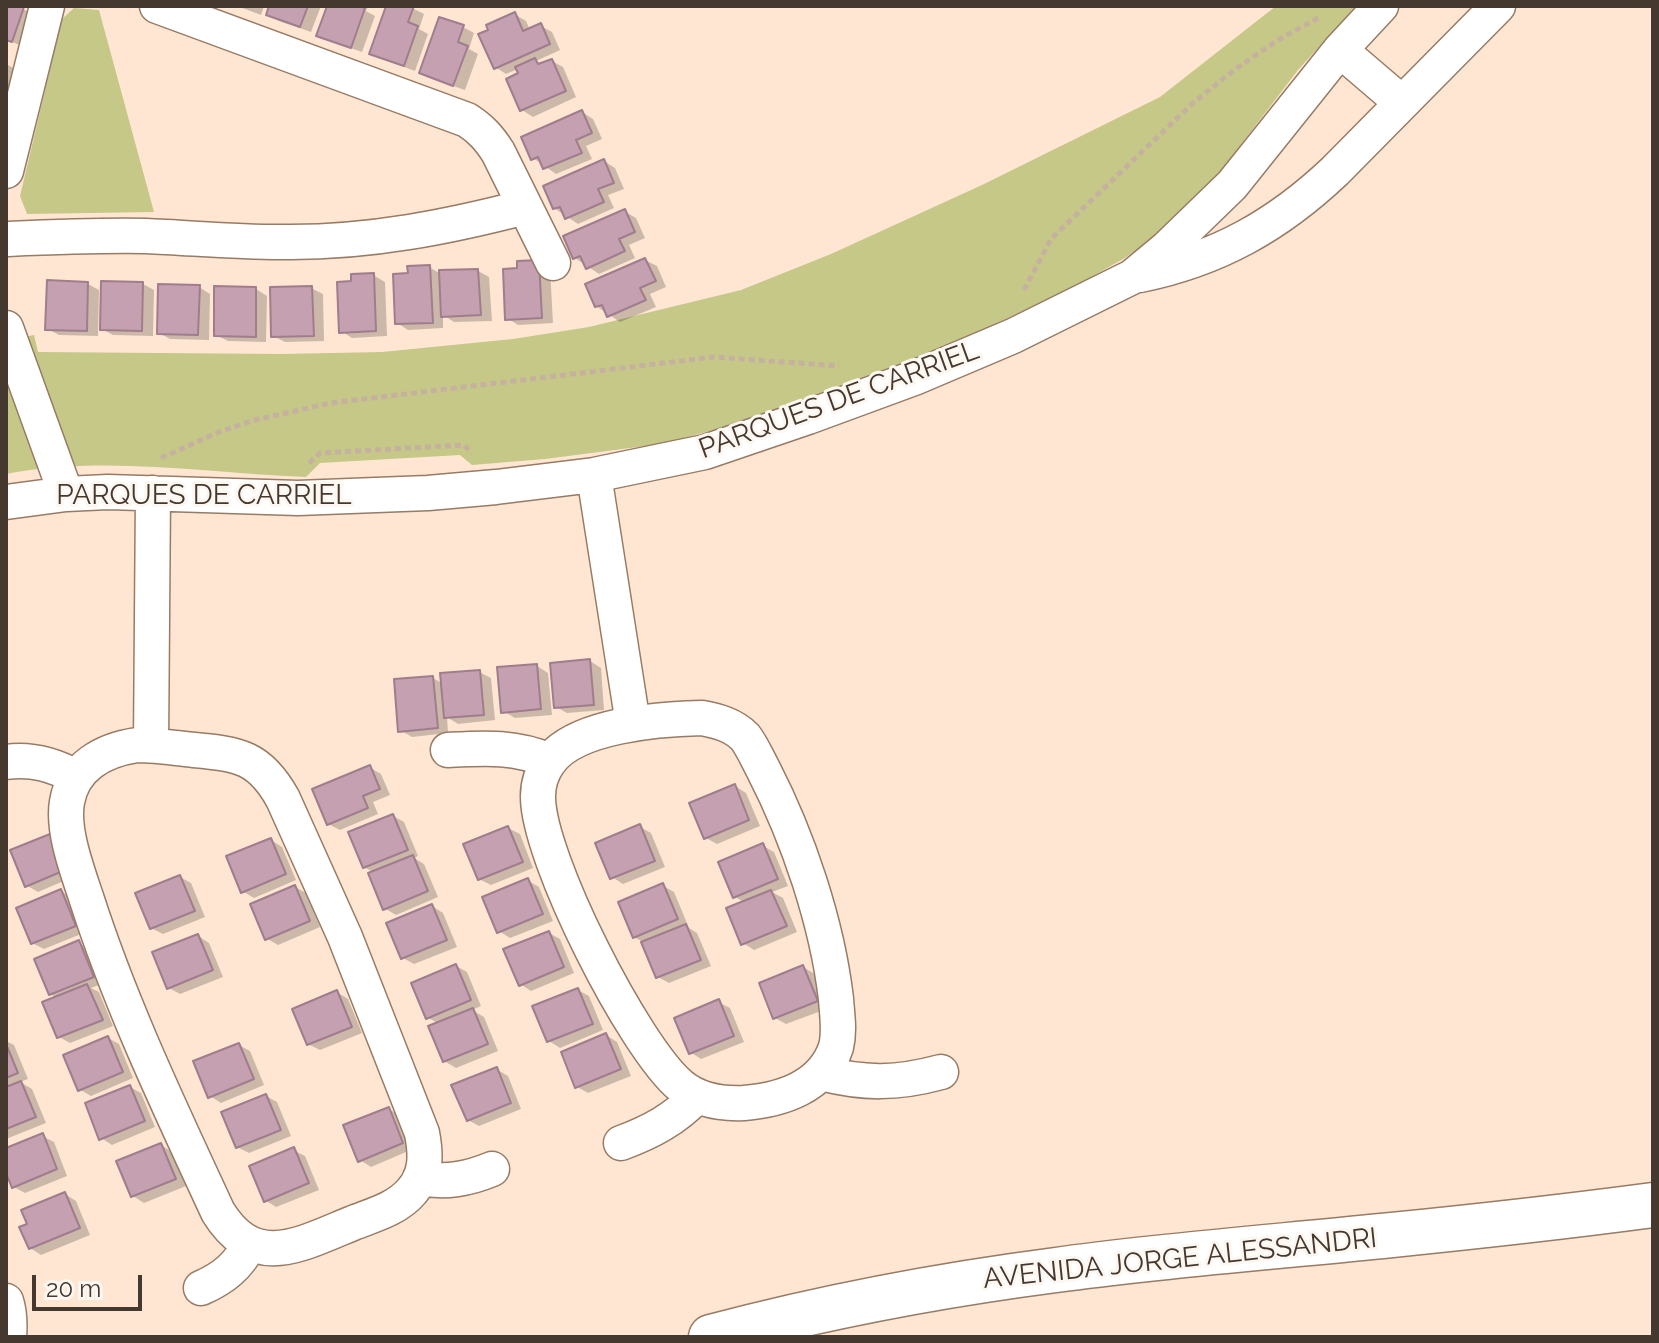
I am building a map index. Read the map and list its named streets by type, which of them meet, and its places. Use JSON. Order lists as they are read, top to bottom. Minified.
{"streets":{"highway":["AVENIDA JORGE ALESSANDRI"],"street":["PARQUES DE CARRIEL"]},"scale_bar":"20 m"}
